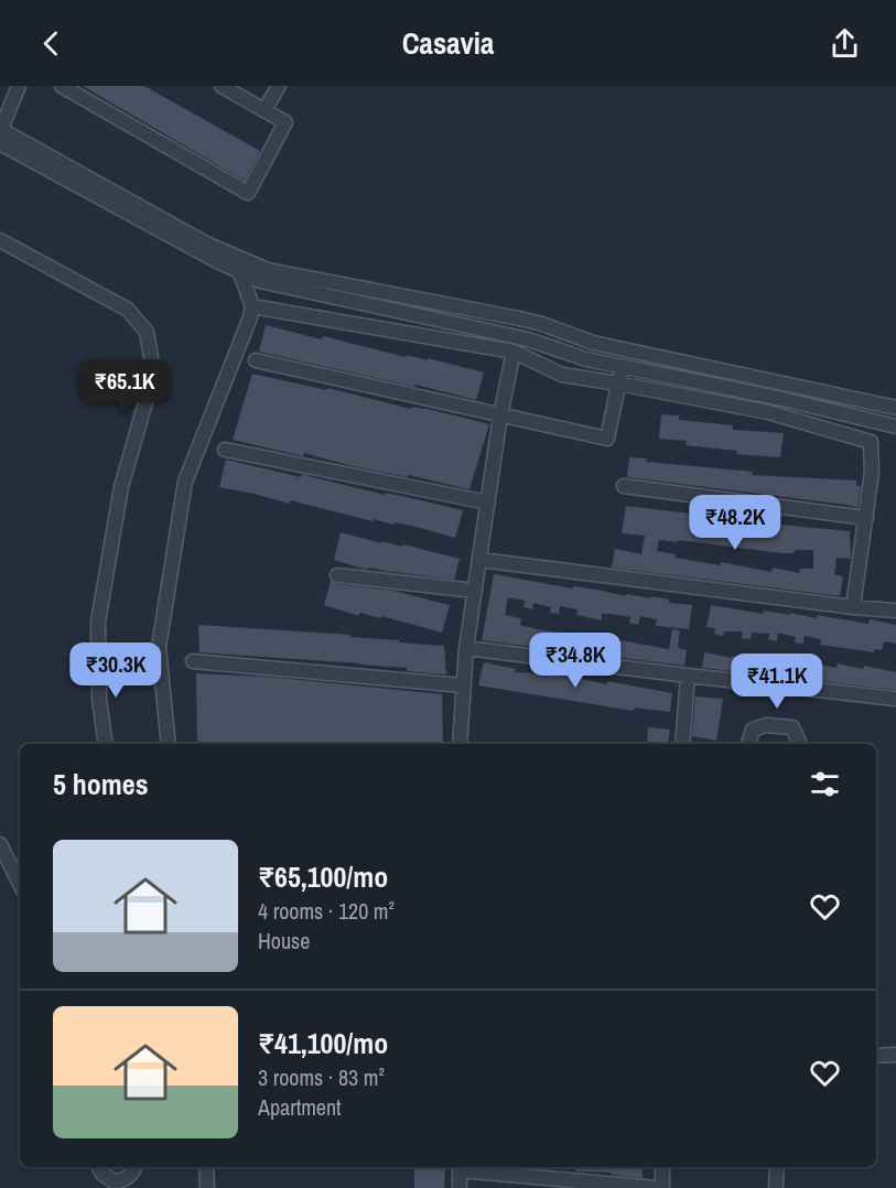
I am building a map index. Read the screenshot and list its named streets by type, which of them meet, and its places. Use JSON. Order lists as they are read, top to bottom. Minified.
{"page":{"header":"Casavia","price":["₹65.1K","₹48.2K","₹34.8K","₹30.3K","₹41.1K"],"heading":"5 homes","list":[{"name":"₹65,100/mo","note":"4 rooms · 120 m² · House"},{"name":"₹41,100/mo","note":"3 rooms · 83 m² · Apartment"}]}}
